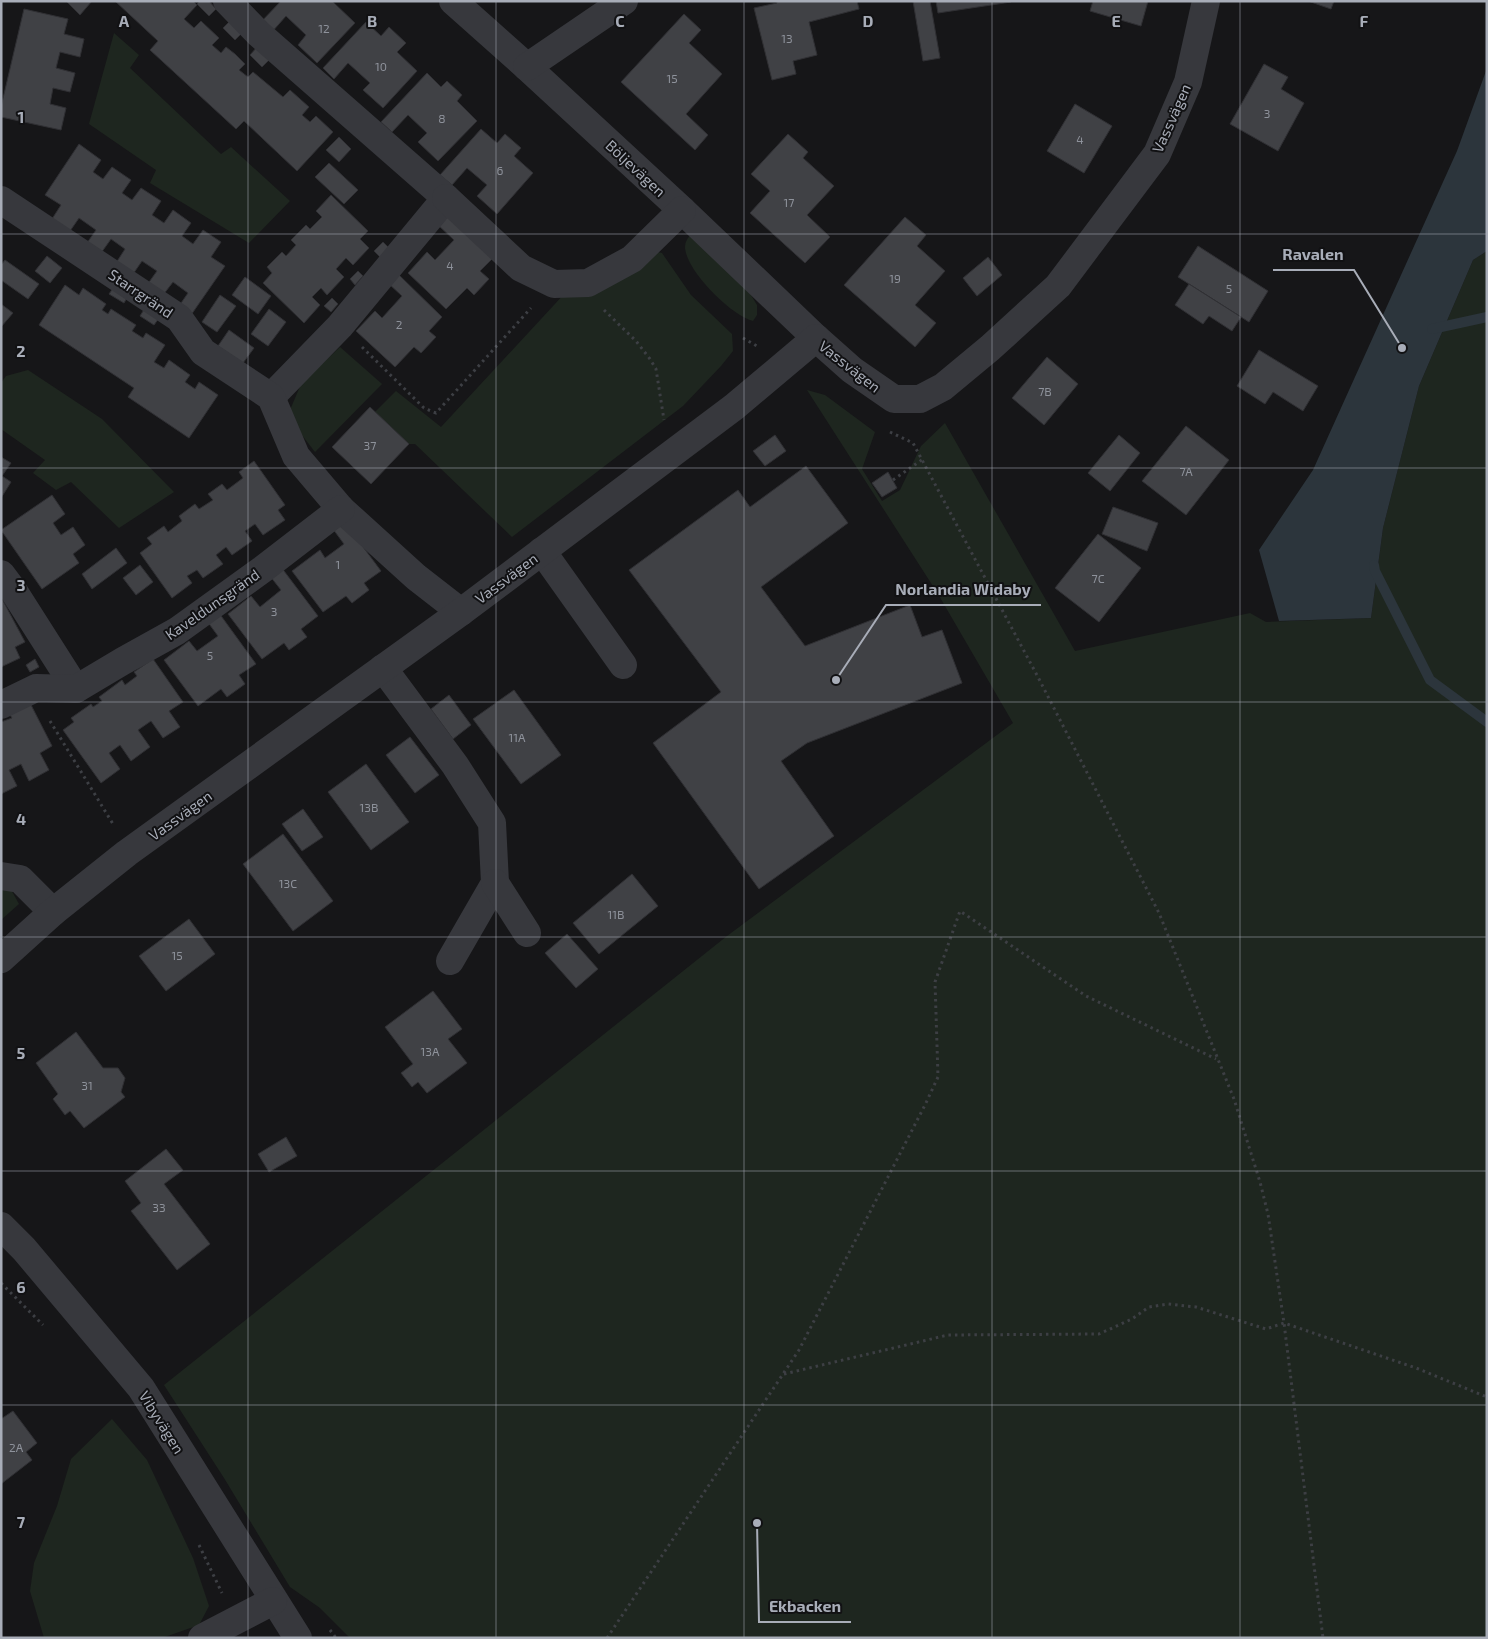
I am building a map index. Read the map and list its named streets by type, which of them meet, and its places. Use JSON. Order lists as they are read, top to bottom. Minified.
{"streets":{"street":["Vassvägen","Böljevägen","Starrgränd","Kaveldunsgränd","Vibyvägen"]},"crossings":[["Vassvägen","Böljevägen"]],"places":["Ravalen","Norlandia Widaby","Ekbacken"],"house_numbers":["12","13","10","15","3","8","4","6","17","4","19","5","2","7B","37","7A","1","7C","3","5","11A","13B","13C","11B","15","13A","31","33","2A"],"grid":{"columns":["A","B","C","D","E","F"],"rows":["1","2","3","4","5","6","7"]}}
